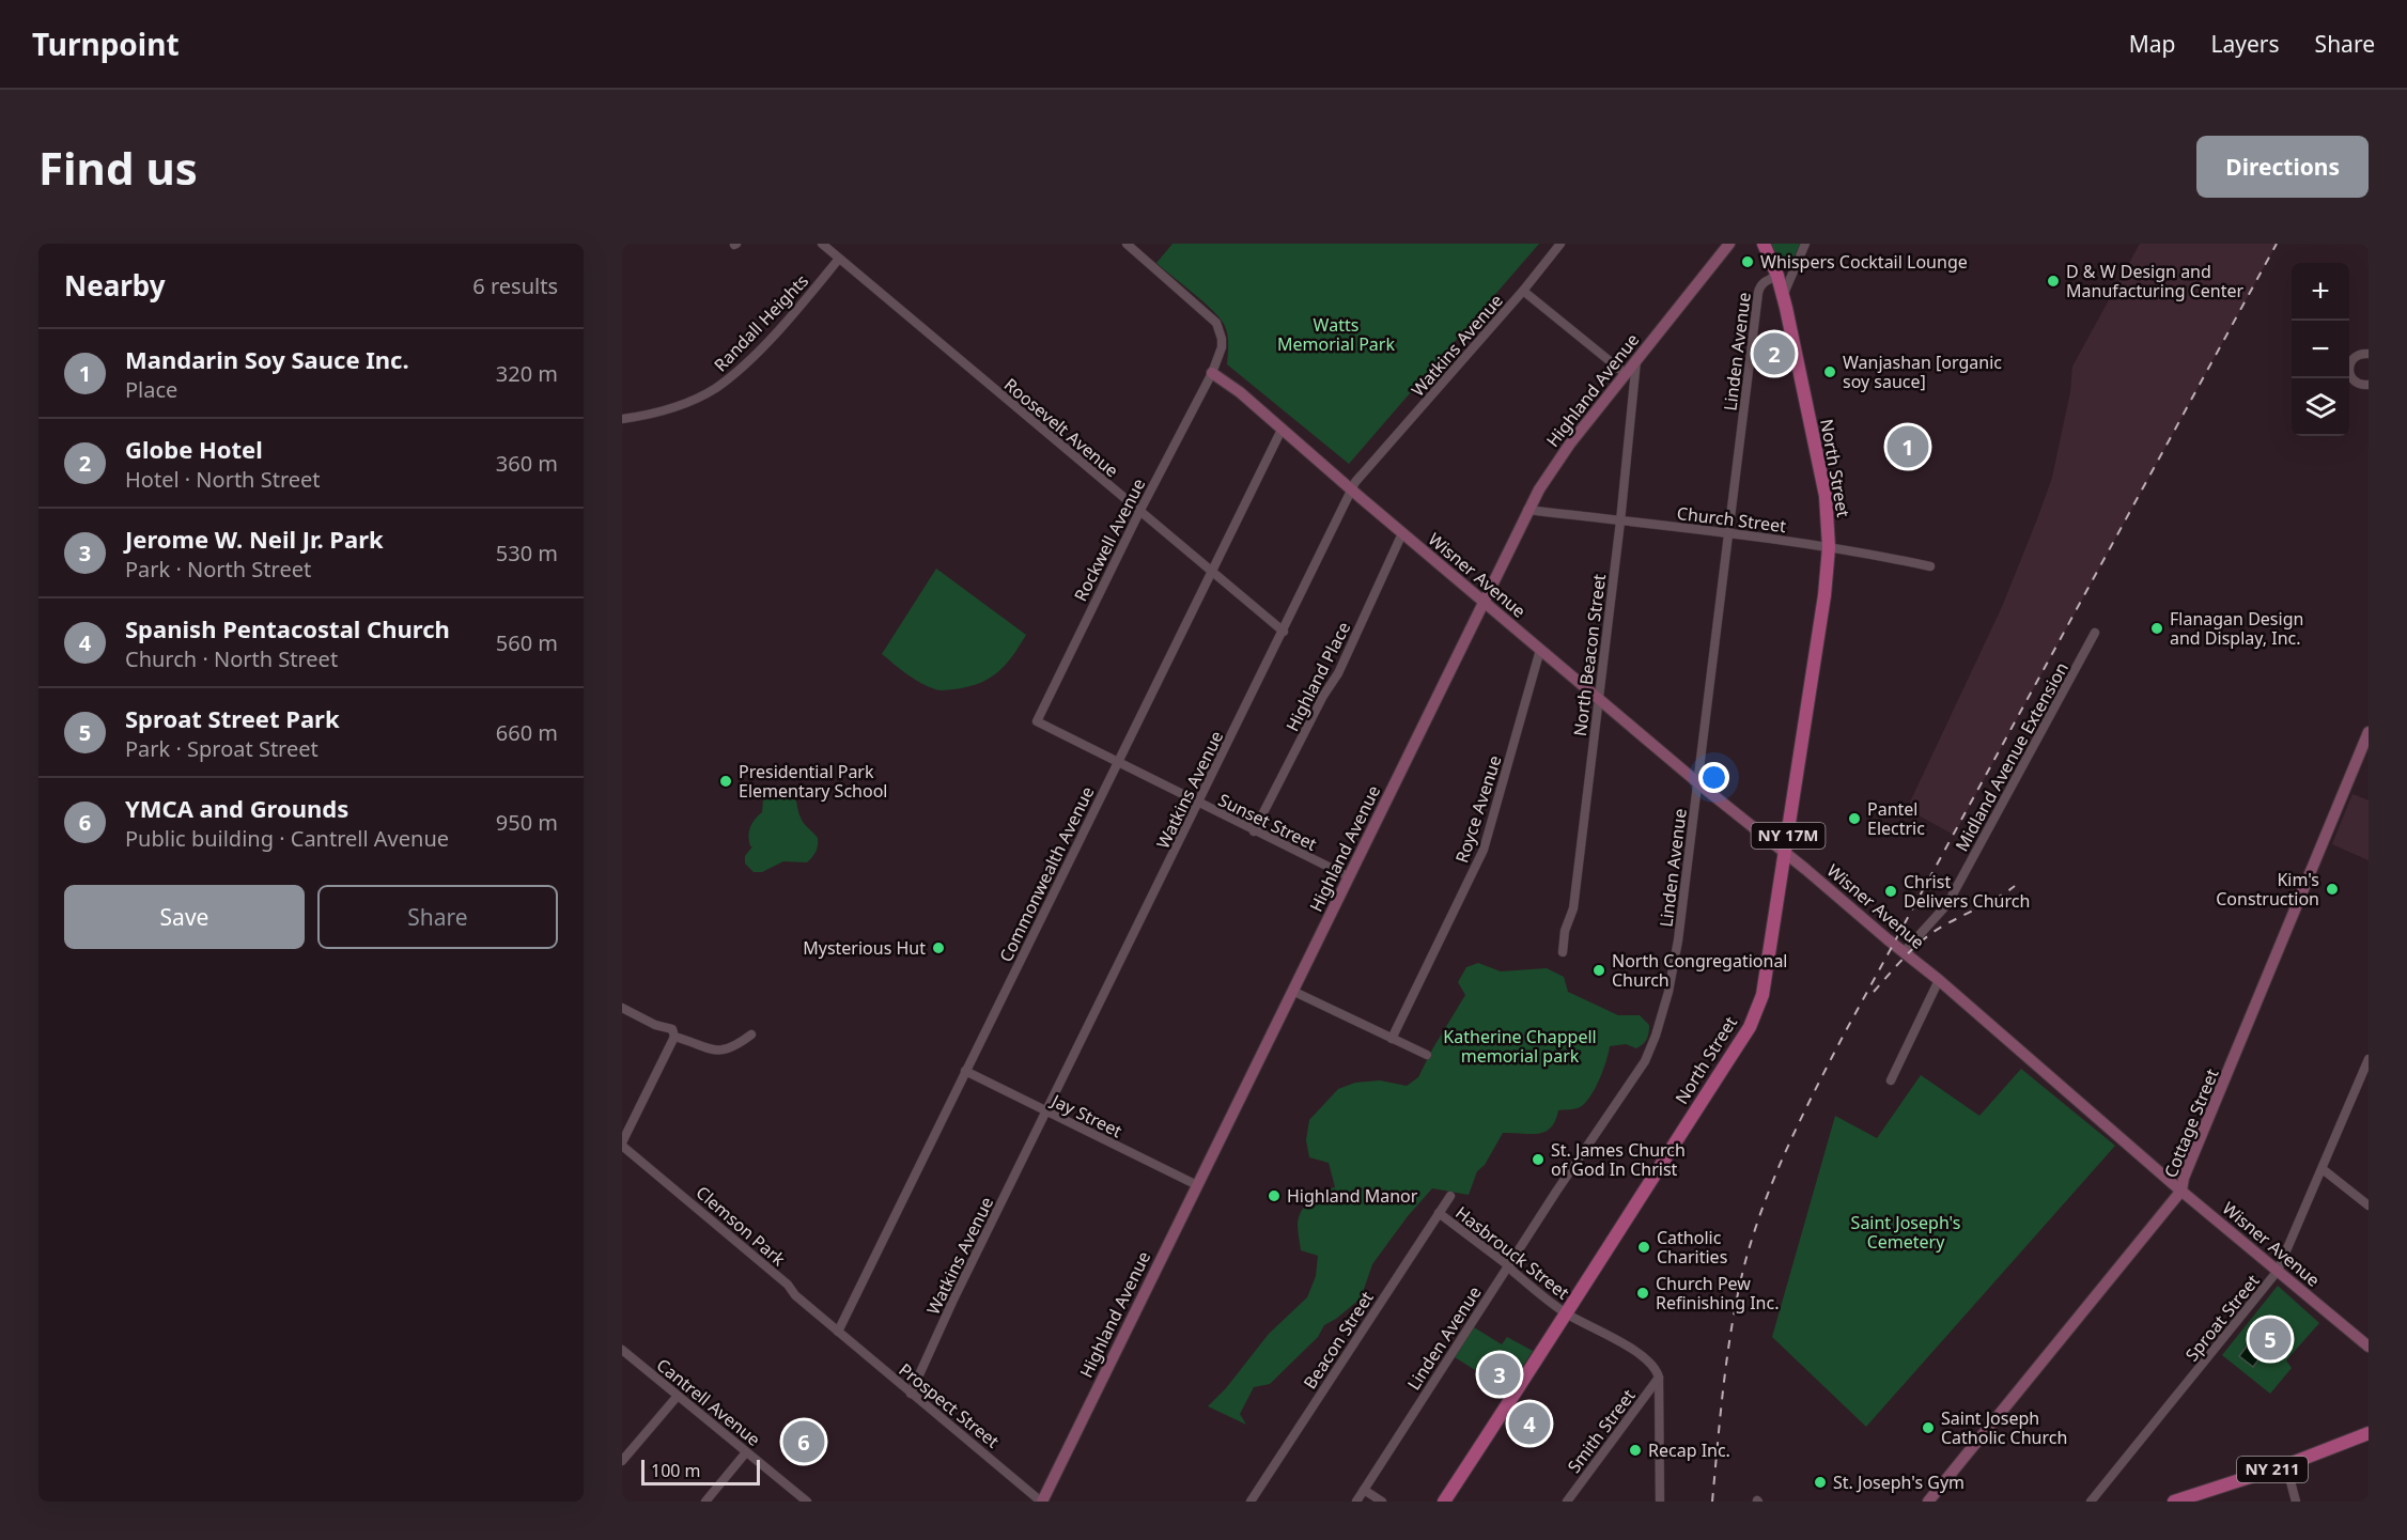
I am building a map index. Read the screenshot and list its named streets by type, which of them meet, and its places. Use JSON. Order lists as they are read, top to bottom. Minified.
{"streets":{"main road":["North Street","NY 17M","NY 211"],"street":["Randall Heights","Watkins Avenue","Linden Avenue","Highland Avenue","Roosevelt Avenue","Church Street","Rockwell Avenue","Wisner Avenue","North Beacon Street","Highland Place","Midland Avenue Extension","Royce Avenue","Sunset Street","Commonwealth Avenue","Jay Street","Cottage Street","Clemson Park","Hasbrouck Street","Sproat Street","Beacon Street","Cantrell Avenue","Prospect Street","Smith Street"]},"crossings":[["Randall Heights","Roosevelt Avenue"],["Watkins Avenue","Roosevelt Avenue"],["Watkins Avenue","Wisner Avenue"],["Watkins Avenue","Sunset Street"],["Watkins Avenue","Jay Street"],["Watkins Avenue","Prospect Street"],["Linden Avenue","Church Street"],["Linden Avenue","Wisner Avenue"],["Linden Avenue","NY 17M"],["Linden Avenue","Hasbrouck Street"],["Highland Avenue","Church Street"],["Highland Avenue","Wisner Avenue"],["Highland Avenue","North Beacon Street"],["Highland Avenue","Sunset Street"],["Highland Avenue","Jay Street"],["Highland Avenue","Prospect Street"],["Roosevelt Avenue","Rockwell Avenue"],["Roosevelt Avenue","Commonwealth Avenue"],["North Street","Church Street"],["North Street","Wisner Avenue"],["North Street","NY 17M"],["North Street","Hasbrouck Street"],["Church Street","North Beacon Street"],["Rockwell Avenue","Wisner Avenue"],["Rockwell Avenue","Sunset Street"],["Wisner Avenue","North Beacon Street"],["Wisner Avenue","Highland Place"],["Wisner Avenue","Midland Avenue Extension"],["Wisner Avenue","Royce Avenue"],["Wisner Avenue","Commonwealth Avenue"],["Wisner Avenue","Cottage Street"],["Wisner Avenue","Sproat Street"],["Highland Place","Sunset Street"],["Sunset Street","Commonwealth Avenue"],["Commonwealth Avenue","Jay Street"],["Commonwealth Avenue","Clemson Park"],["Commonwealth Avenue","Prospect Street"],["Clemson Park","Prospect Street"],["Hasbrouck Street","Beacon Street"],["Hasbrouck Street","Smith Street"]],"parks":["Watts Memorial Park","Katherine Chappell memorial park","Saint Joseph's Cemetery"],"places":["Whispers Cocktail Lounge","D & W Design and Manufacturing Center","Wanjashan [organic soy sauce]","Flanagan Design and Display, Inc.","Presidential Park Elementary School","Pantel Electric","Kim's Construction","Christ Delivers Church","Mysterious Hut","North Congregational Church","St. James Church of God In Christ","Highland Manor","Catholic Charities","Church Pew Refinishing Inc.","Saint Joseph Catholic Church","Recap Inc.","St. Joseph's Gym"],"scale_bar":"100 m","page":{"header":"Turnpoint","nav":["Map","Layers","Share"],"buttons":["Directions",["Save","Share"]],"title":"Find us","heading":["Nearby","6 results"],"map_buttons":["+","−"],"list":[{"mark":"1","name":"Mandarin Soy Sauce Inc.","note":"Place","value":"320 m"},{"mark":"2","name":"Globe Hotel","note":"Hotel · North Street","value":"360 m"},{"mark":"3","name":"Jerome W. Neil Jr. Park","note":"Park · North Street","value":"530 m"},{"mark":"4","name":"Spanish Pentacostal Church","note":"Church · North Street","value":"560 m"},{"mark":"5","name":"Sproat Street Park","note":"Park · Sproat Street","value":"660 m"},{"mark":"6","name":"YMCA and Grounds","note":"Public building · Cantrell Avenue","value":"950 m"}],"pins":["2","1","5","3","4","6"],"scale":"100 m"}}
